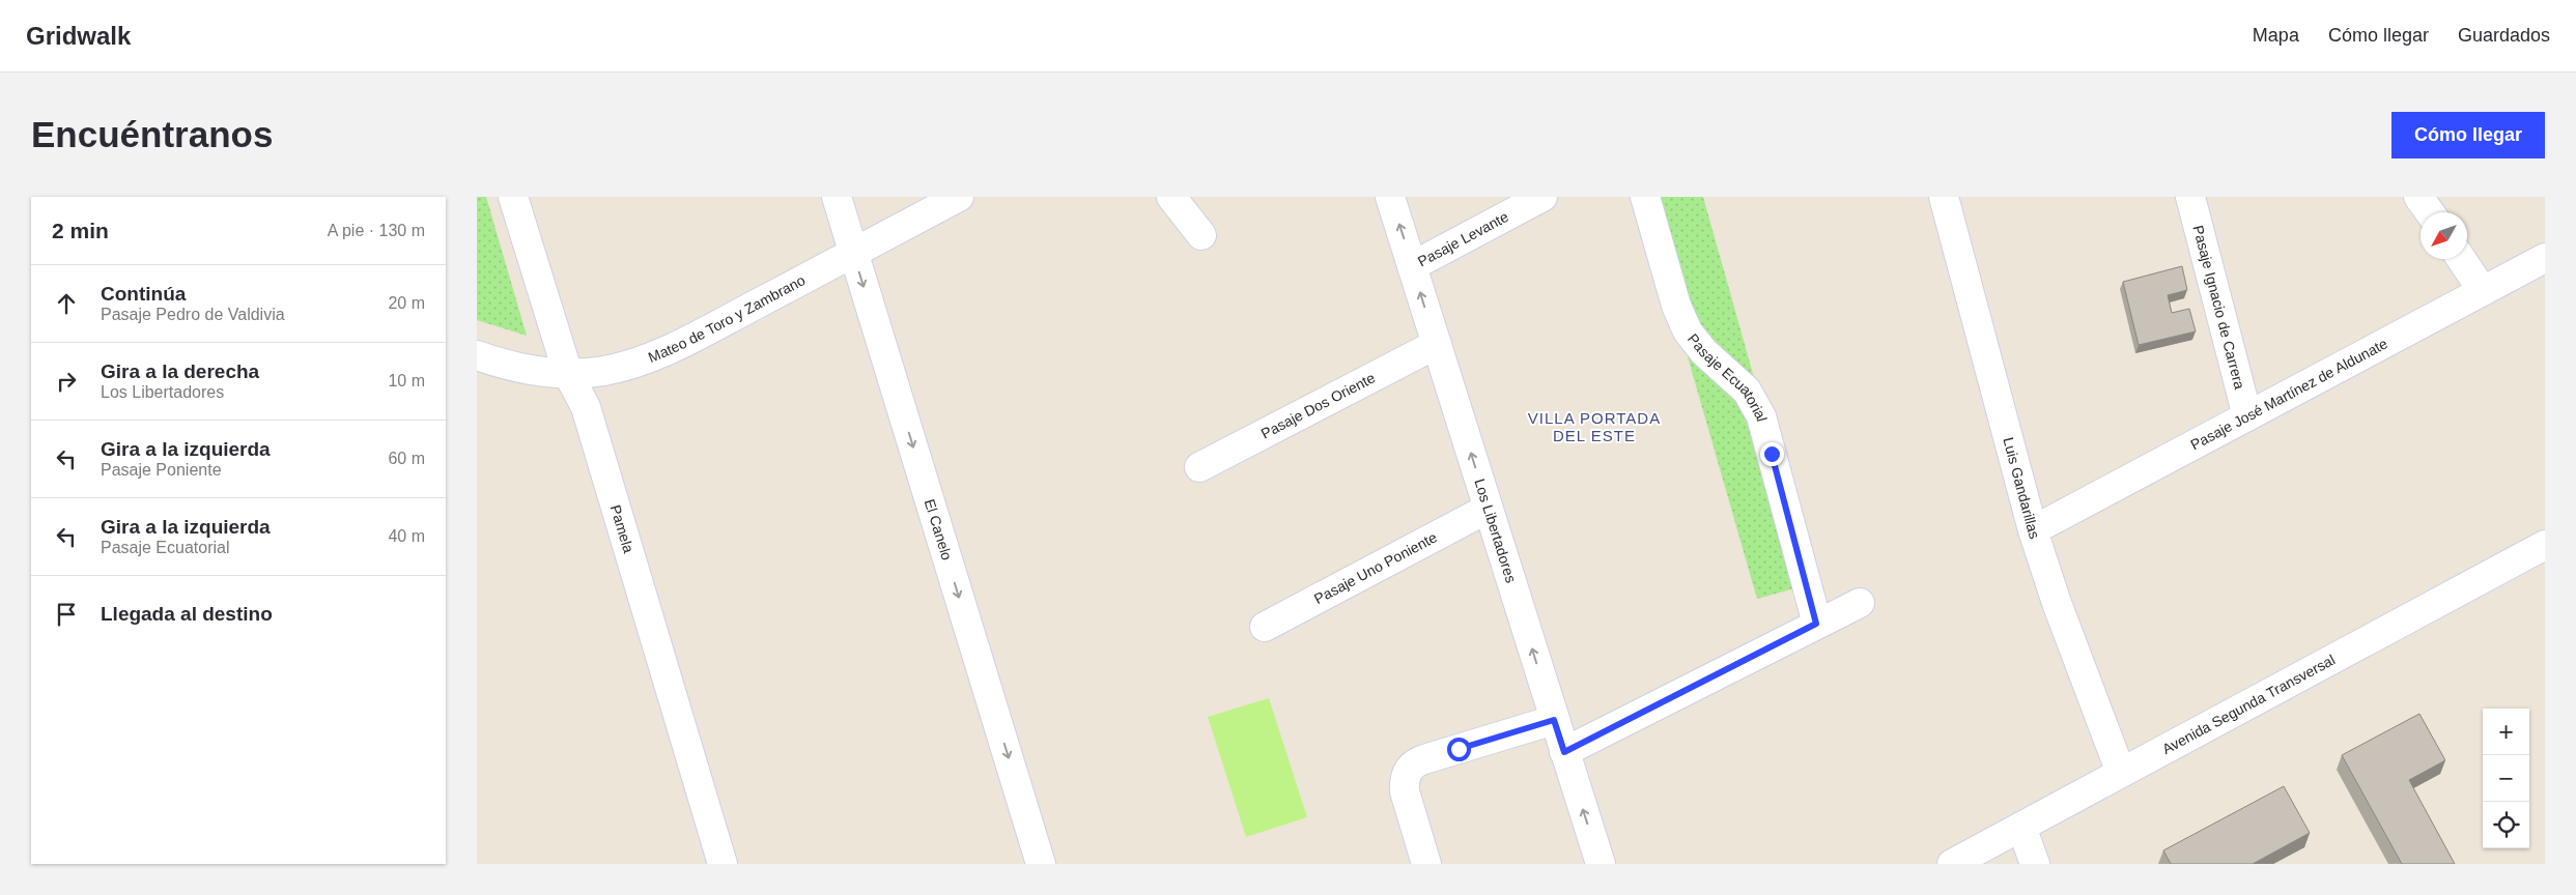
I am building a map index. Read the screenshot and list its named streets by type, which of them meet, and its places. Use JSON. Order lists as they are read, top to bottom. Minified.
{"streets":{"street":["Pasaje Levante","Pasaje Ignacio de Carrera","Mateo de Toro y Zambrano","Pasaje Ecuatorial","Pasaje José Martínez de Aldunate","Pasaje Dos Oriente","Luis Gandarillas","Pamela","El Canelo","Los Libertadores","Pasaje Uno Poniente","Avenida Segunda Transversal"]},"crossings":[["Pasaje Levante","Los Libertadores"],["Pasaje Ignacio de Carrera","Pasaje José Martínez de Aldunate"],["Mateo de Toro y Zambrano","Pamela"],["Mateo de Toro y Zambrano","El Canelo"],["Pasaje José Martínez de Aldunate","Luis Gandarillas"],["Pasaje Dos Oriente","Los Libertadores"],["Luis Gandarillas","Avenida Segunda Transversal"],["Los Libertadores","Pasaje Uno Poniente"]],"one_way":["El Canelo","Los Libertadores"],"districts":["VILLA PORTADA DEL ESTE"],"north":"bottom left","page":{"header":"Gridwalk","nav":["Mapa","Cómo llegar","Guardados"],"buttons":"Cómo llegar","title":"Encuéntranos","heading":["2 min","A pie · 130 m"],"list":[["Continúa","Pasaje Pedro de Valdivia","20 m"],["Gira a la derecha","Los Libertadores","10 m"],["Gira a la izquierda","Pasaje Poniente","60 m"],["Gira a la izquierda","Pasaje Ecuatorial","40 m"],"Llegada al destino"],"map_buttons":["+","−"]}}
